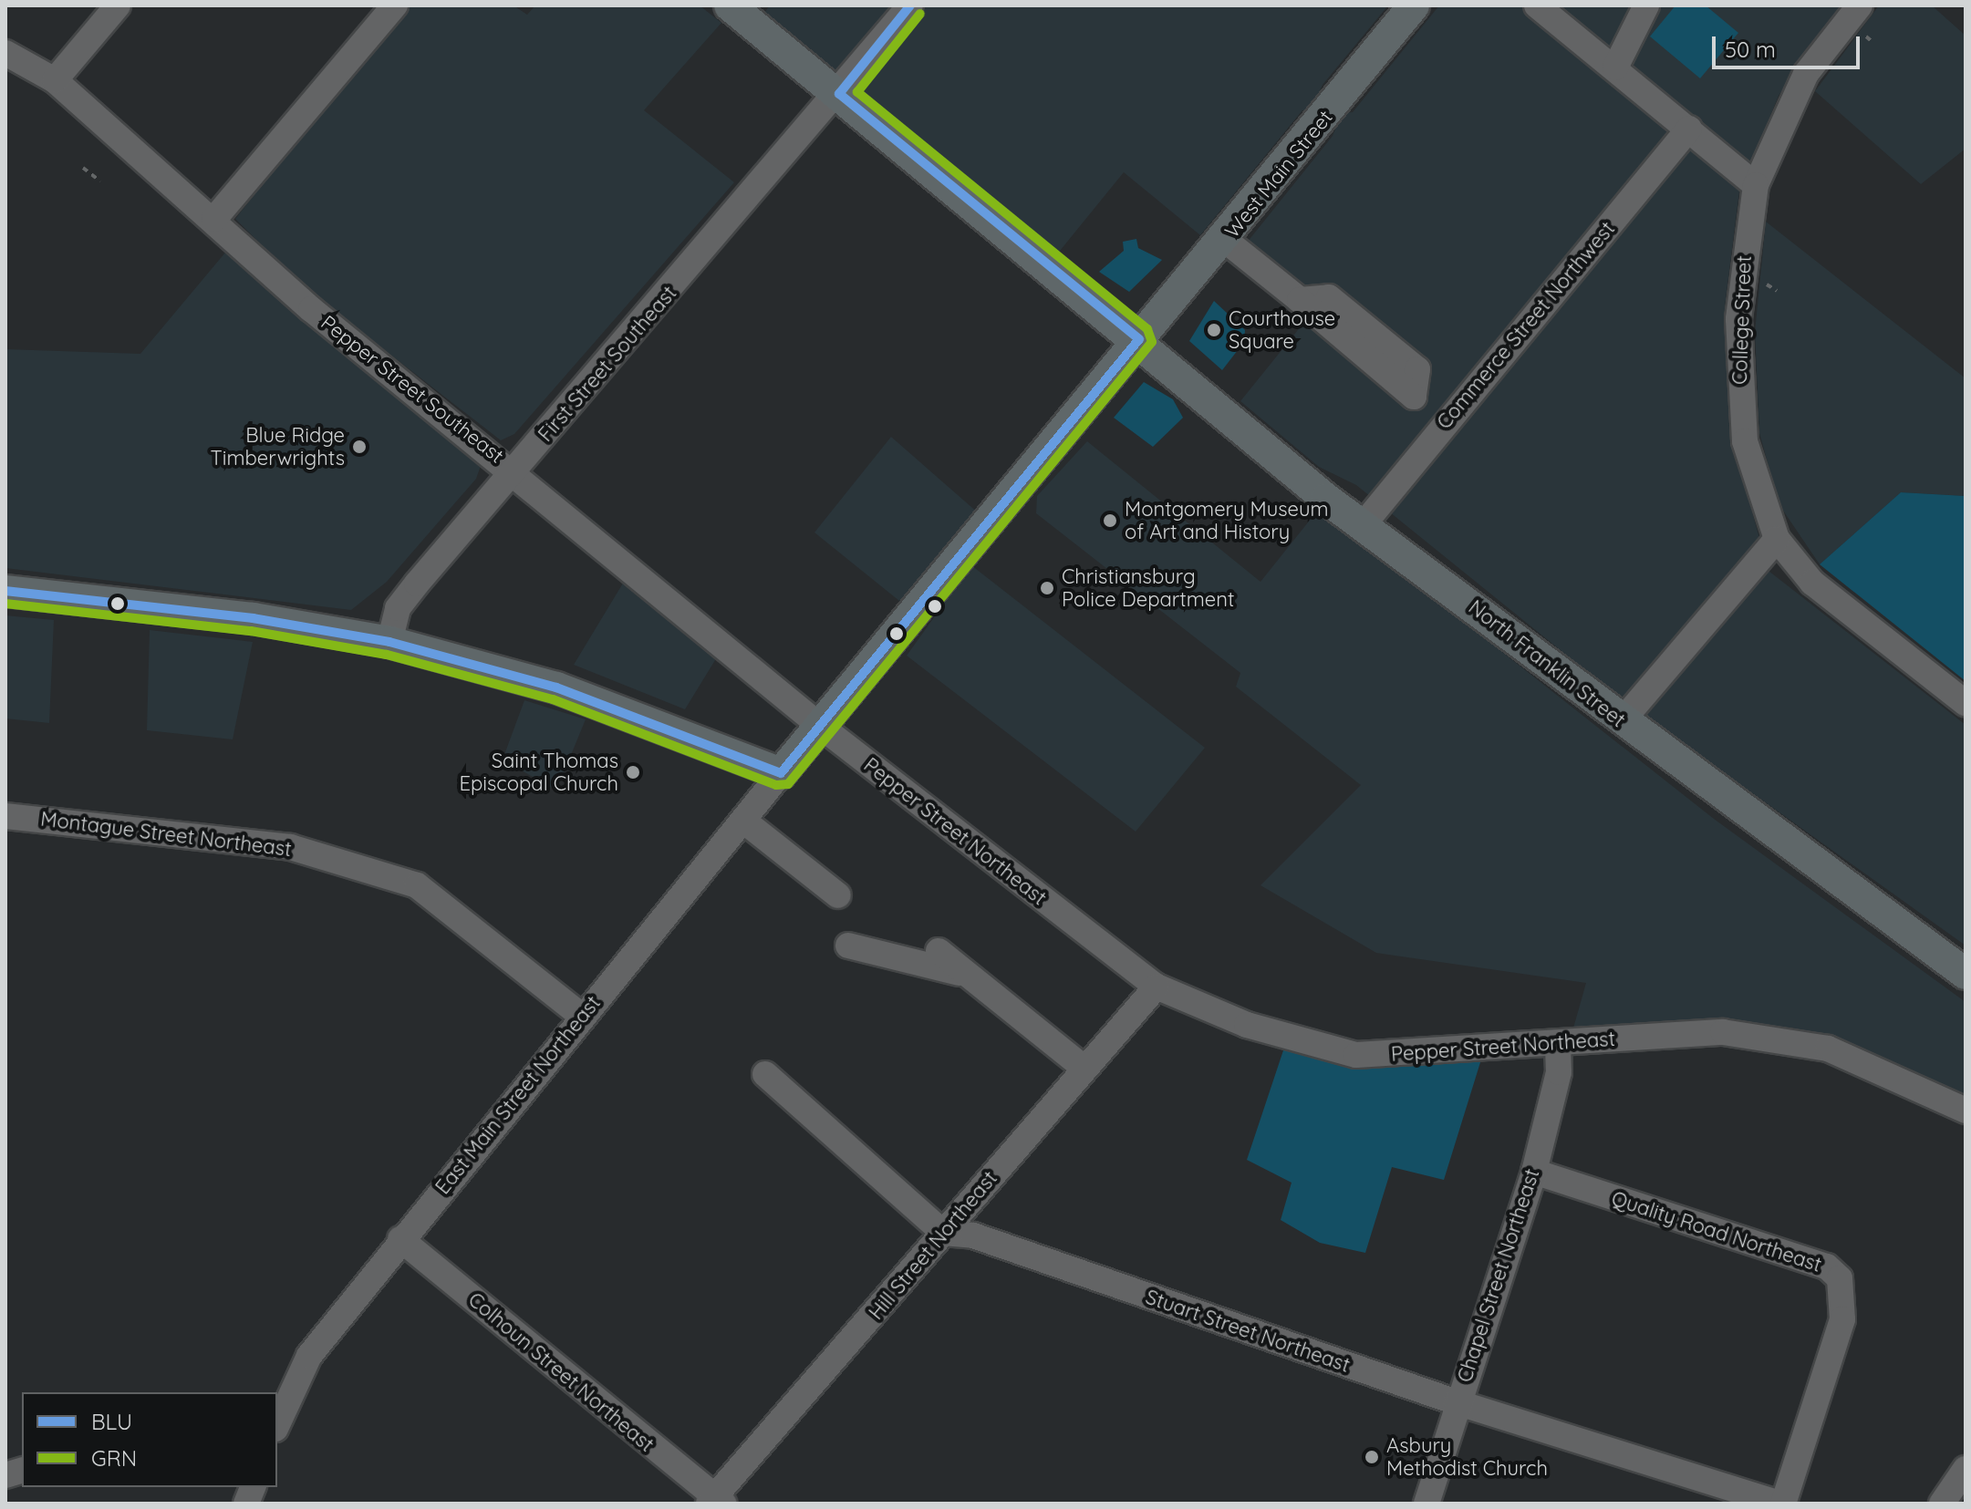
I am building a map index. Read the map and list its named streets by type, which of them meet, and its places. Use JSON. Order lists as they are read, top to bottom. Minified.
{"streets":{"main road":["West Main Street","North Franklin Street"],"street":["College Street","Commerce Street Northwest","First Street Southeast","Pepper Street Southeast","Pepper Street Northeast","Montague Street Northeast","East Main Street Northeast","Quality Road Northeast","Hill Street Northeast","Chapel Street Northeast","Stuart Street Northeast","Colhoun Street Northeast"]},"crossings":[["West Main Street","Pepper Street Southeast"],["West Main Street","North Franklin Street"],["West Main Street","Pepper Street Northeast"],["West Main Street","East Main Street Northeast"],["Commerce Street Northwest","North Franklin Street"],["First Street Southeast","Pepper Street Southeast"],["First Street Southeast","North Franklin Street"],["Pepper Street Southeast","Pepper Street Northeast"],["Pepper Street Northeast","Hill Street Northeast"],["Pepper Street Northeast","Chapel Street Northeast"],["Montague Street Northeast","East Main Street Northeast"],["East Main Street Northeast","Colhoun Street Northeast"],["Quality Road Northeast","Chapel Street Northeast"],["Quality Road Northeast","Stuart Street Northeast"],["Hill Street Northeast","Stuart Street Northeast"],["Hill Street Northeast","Colhoun Street Northeast"],["Chapel Street Northeast","Stuart Street Northeast"]],"places":["Courthouse Square","Blue Ridge Timberwrights","Montgomery Museum of Art and History","Christiansburg Police Department","Saint Thomas Episcopal Church","Asbury Methodist Church"],"lines":["transit line BLU","transit line GRN"],"legend":["BLU","GRN"],"scale_bar":"50 m"}
